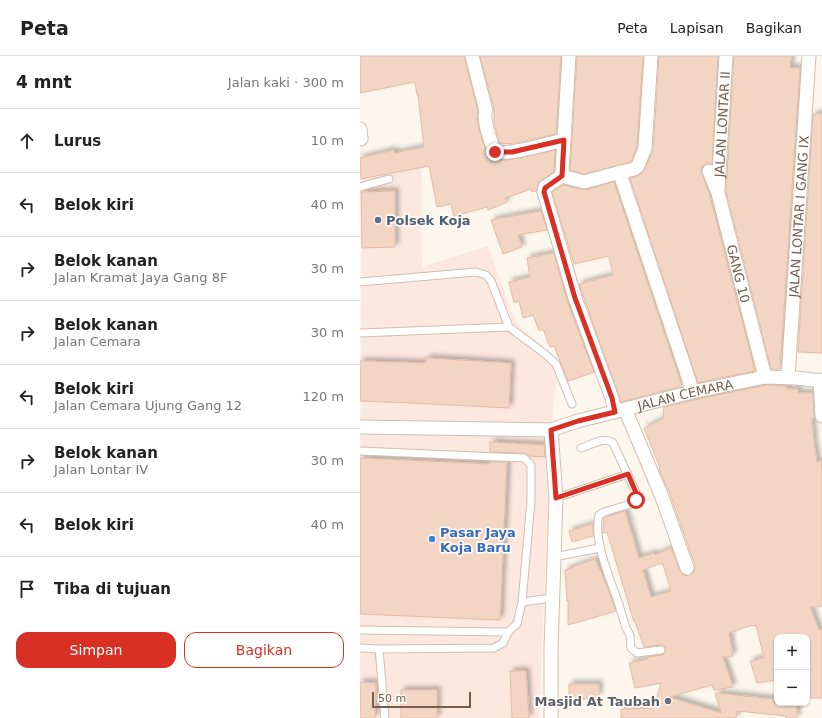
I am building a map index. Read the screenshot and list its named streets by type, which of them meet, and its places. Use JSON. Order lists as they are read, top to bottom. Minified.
{"streets":{"street":["JALAN LONTAR II","JALAN LONTAR I GANG IX","GANG 10","JALAN CEMARA"]},"crossings":[["JALAN LONTAR II","GANG 10"],["JALAN LONTAR I GANG IX","JALAN CEMARA"],["GANG 10","JALAN CEMARA"]],"places":["Polsek Koja","Pasar Jaya Koja Baru","Masjid At Taubah"],"scale_bar":"50 m","page":{"header":"Peta","nav":["Peta","Lapisan","Bagikan"],"heading":["4 mnt","Jalan kaki · 300 m"],"list":[["Lurus","10 m"],["Belok kiri","40 m"],["Belok kanan","Jalan Kramat Jaya Gang 8F","30 m"],["Belok kanan","Jalan Cemara","30 m"],["Belok kiri","Jalan Cemara Ujung Gang 12","120 m"],["Belok kanan","Jalan Lontar IV","30 m"],["Belok kiri","40 m"],"Tiba di tujuan"],"buttons":["Simpan","Bagikan"],"map_buttons":["+","−"],"scale":"50 m"}}
